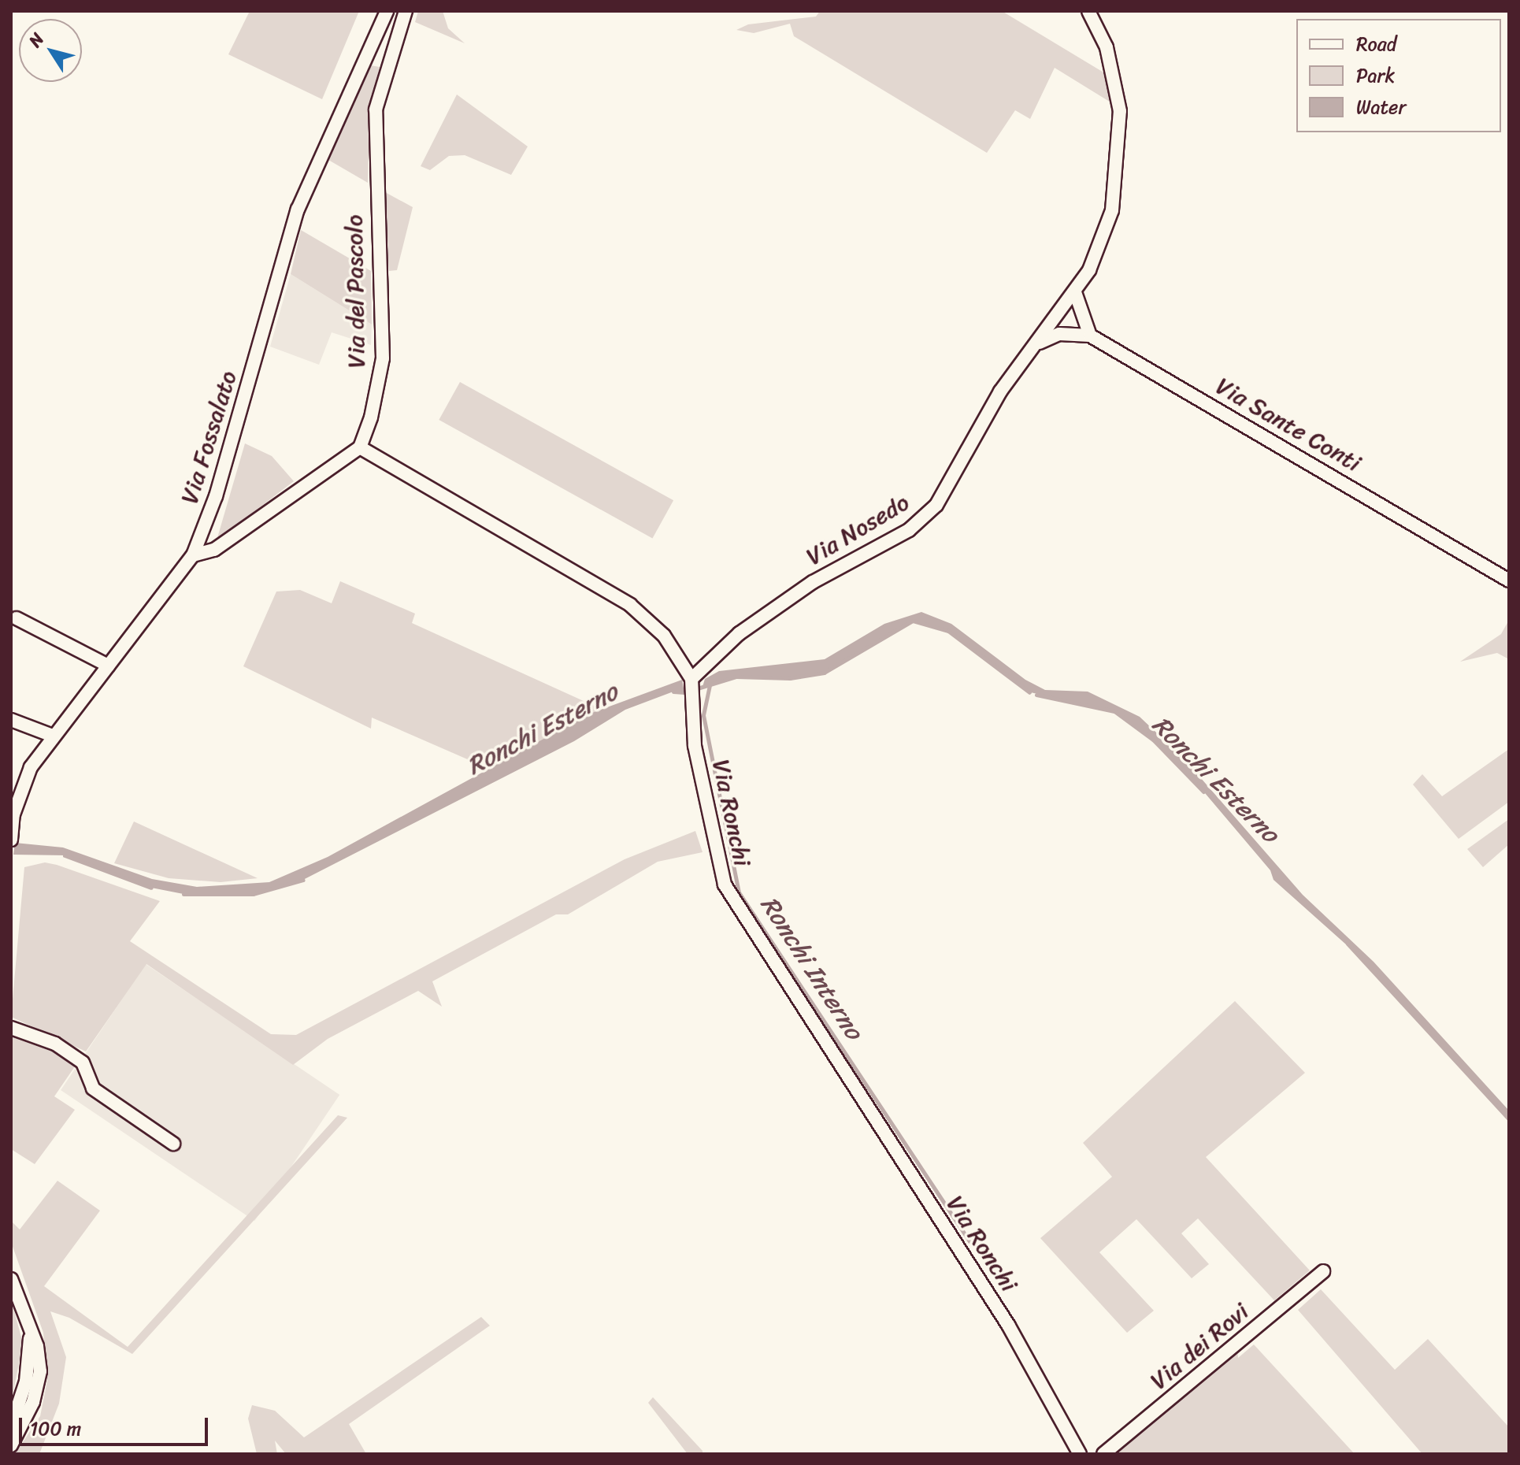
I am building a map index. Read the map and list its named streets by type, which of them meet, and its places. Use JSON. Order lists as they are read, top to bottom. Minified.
{"streets":{"street":["Via del Pascolo","Via Sante Conti","Via Fossalato","Via Nosedo","Via Ronchi","Via dei Rovi"]},"crossings":[["Via del Pascolo","Via Ronchi"],["Via Sante Conti","Via Nosedo"],["Via Nosedo","Via Ronchi"]],"water":["Ronchi Esterno","Ronchi Interno"],"legend":["Road","Park","Water"],"scale_bar":"100 m","north":"top left"}
